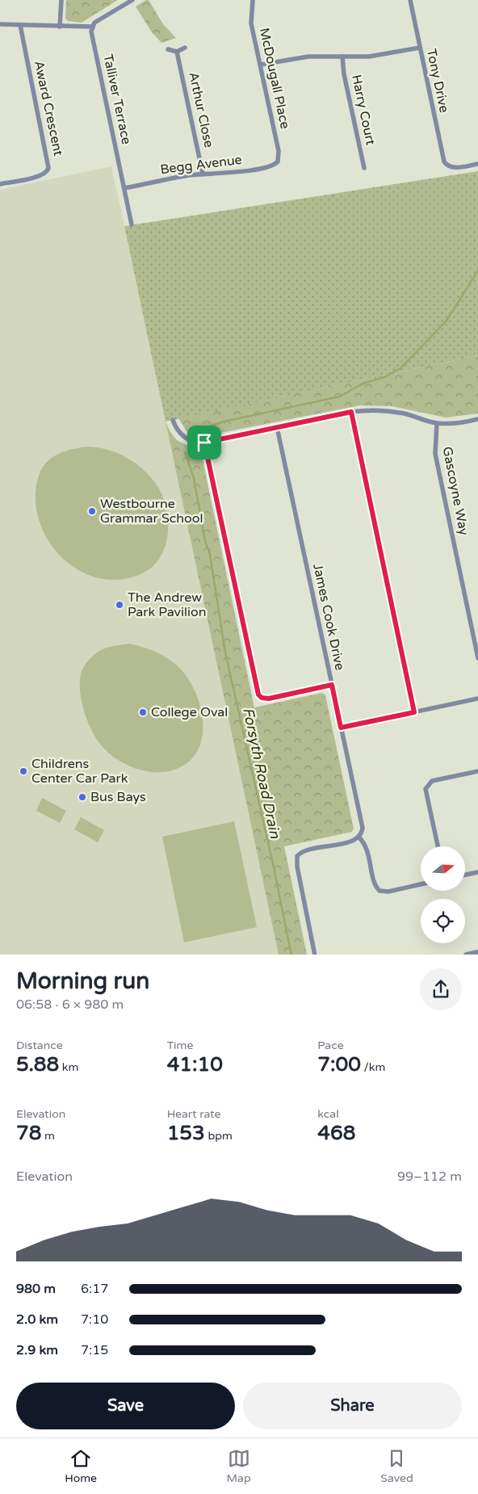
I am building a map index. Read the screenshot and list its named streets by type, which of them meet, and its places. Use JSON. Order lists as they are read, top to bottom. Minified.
{"streets":{"street":["McDougall Place","Tony Drive","Talliver Terrace","Award Crescent","Arthur Close","Harry Court","Begg Avenue","Gascoyne Way","James Cook Drive"]},"crossings":[["McDougall Place","Begg Avenue"],["Talliver Terrace","Begg Avenue"],["Arthur Close","Begg Avenue"]],"water":["Forsyth Road Drain"],"places":["Westbourne Grammar School","The Andrew Park Pavilion","College Oval","Childrens Center Car Park","Bus Bays"],"north":"right","page":{"heading":["Morning run","06:58 · 6 × 980 m"],"stats":[["Distance","5.88 km"],["Time","41:10"],["Pace","7:00 /km"],["Elevation","78 m"],["Heart rate","153 bpm"],["kcal","468"]],"chart":["Elevation","99–112 m"],"list":[{"name":"980 m","note":"6:17"},{"name":"2.0 km","note":"7:10"},{"name":"2.9 km","note":"7:15"}],"buttons":["Save","Share"],"tabs":["Home","Map","Saved"]}}
